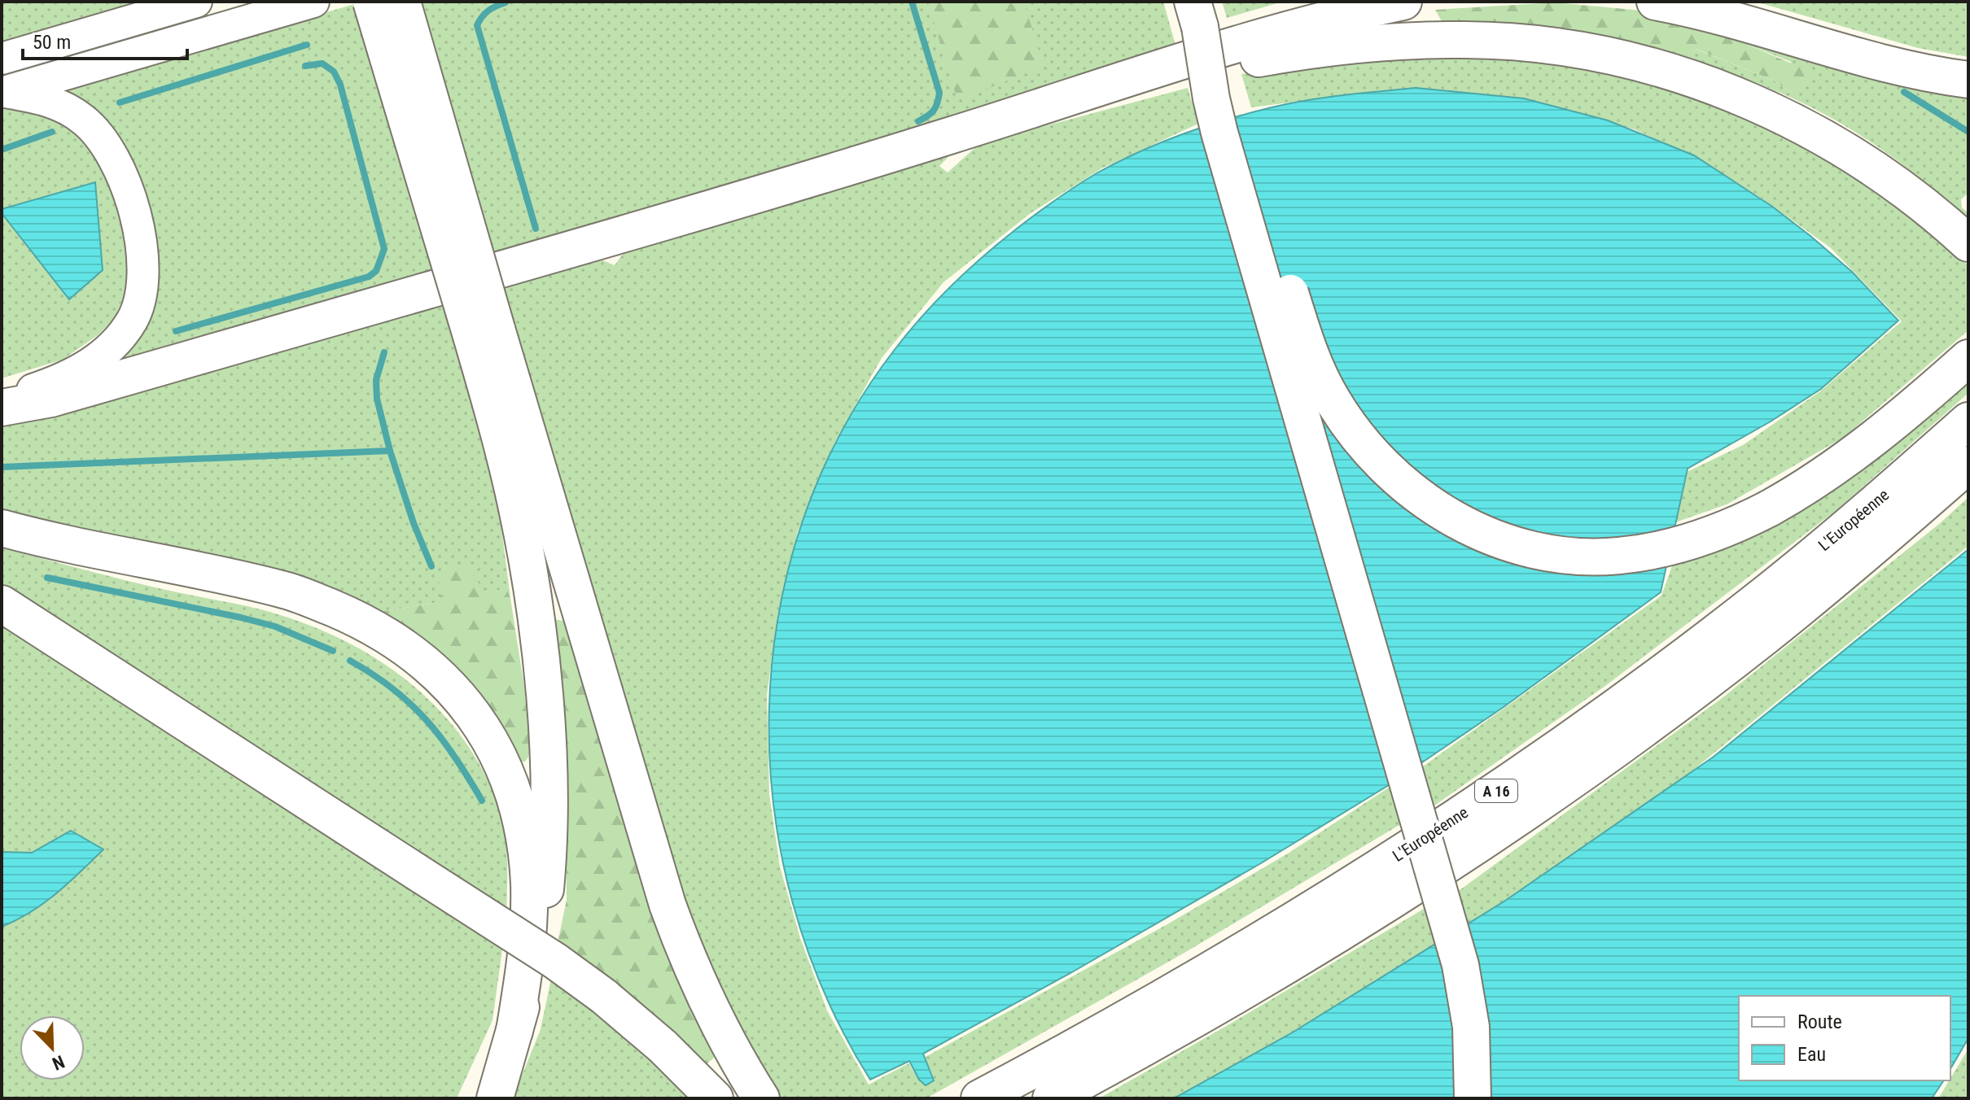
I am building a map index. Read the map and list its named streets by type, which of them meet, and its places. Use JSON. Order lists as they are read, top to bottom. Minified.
{"streets":{"highway":["L'Européenne","A 16"]},"legend":["Route","Eau"],"scale_bar":"50 m","north":"bottom right"}
